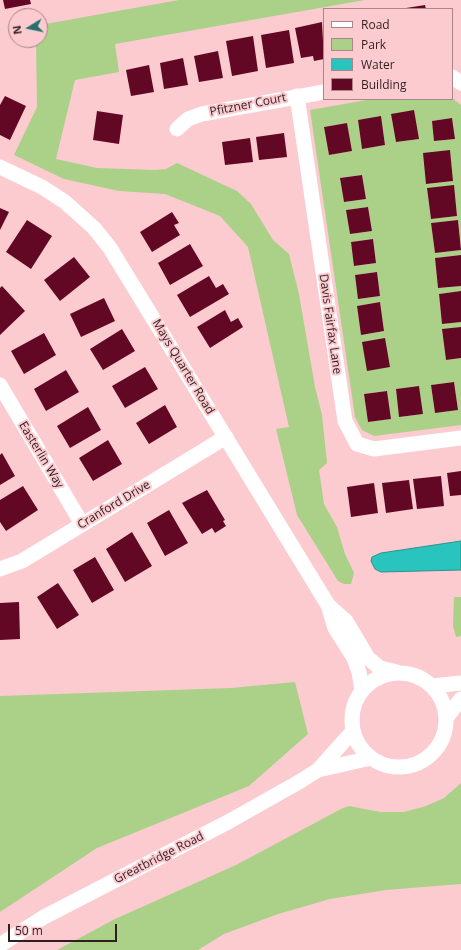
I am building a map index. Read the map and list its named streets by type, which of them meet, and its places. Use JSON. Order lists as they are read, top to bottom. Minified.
{"streets":{"street":["Pfitzner Court","Davis Fairfax Lane","Mays Quarter Road","Easterlin Way","Cranford Drive","Greatbridge Road"]},"crossings":[["Pfitzner Court","Davis Fairfax Lane"],["Mays Quarter Road","Cranford Drive"],["Mays Quarter Road","Greatbridge Road"],["Easterlin Way","Cranford Drive"]],"legend":["Road","Park","Water","Building"],"scale_bar":"50 m","north":"left"}
